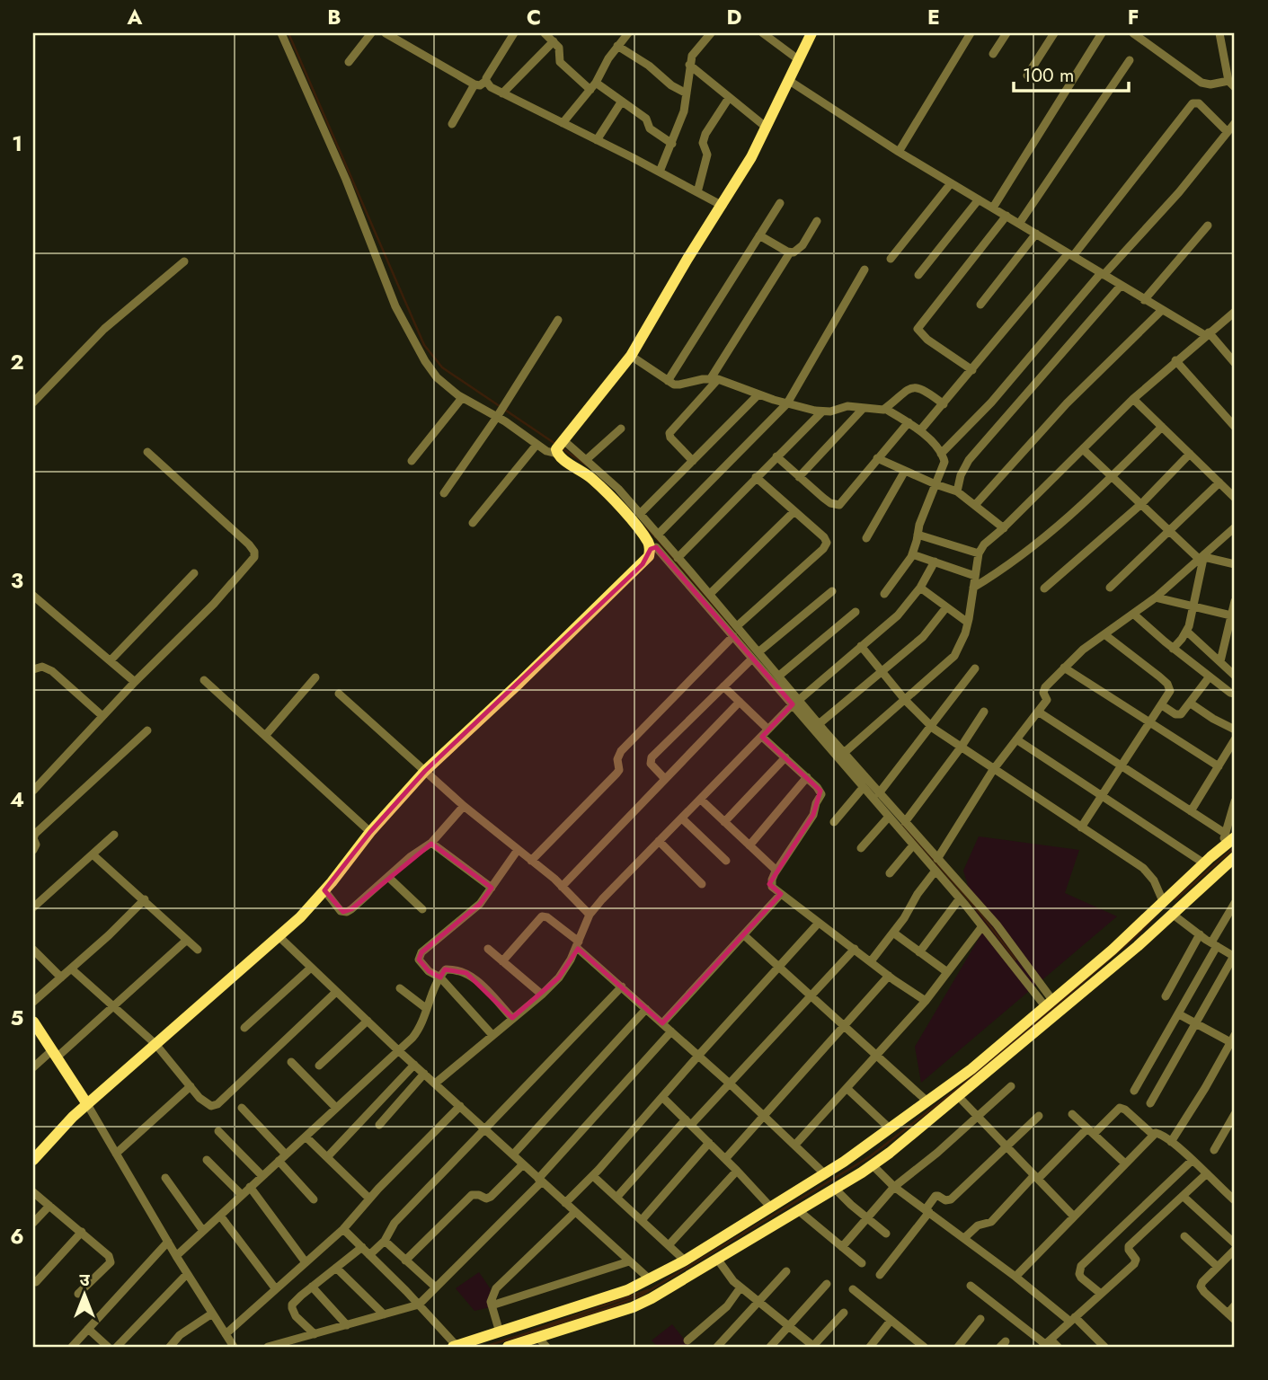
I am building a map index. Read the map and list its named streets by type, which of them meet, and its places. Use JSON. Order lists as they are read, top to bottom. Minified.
{"scale_bar":"100 m","north":"top","grid":{"columns":["A","B","C","D","E","F"],"rows":["1","2","3","4","5","6"]}}
